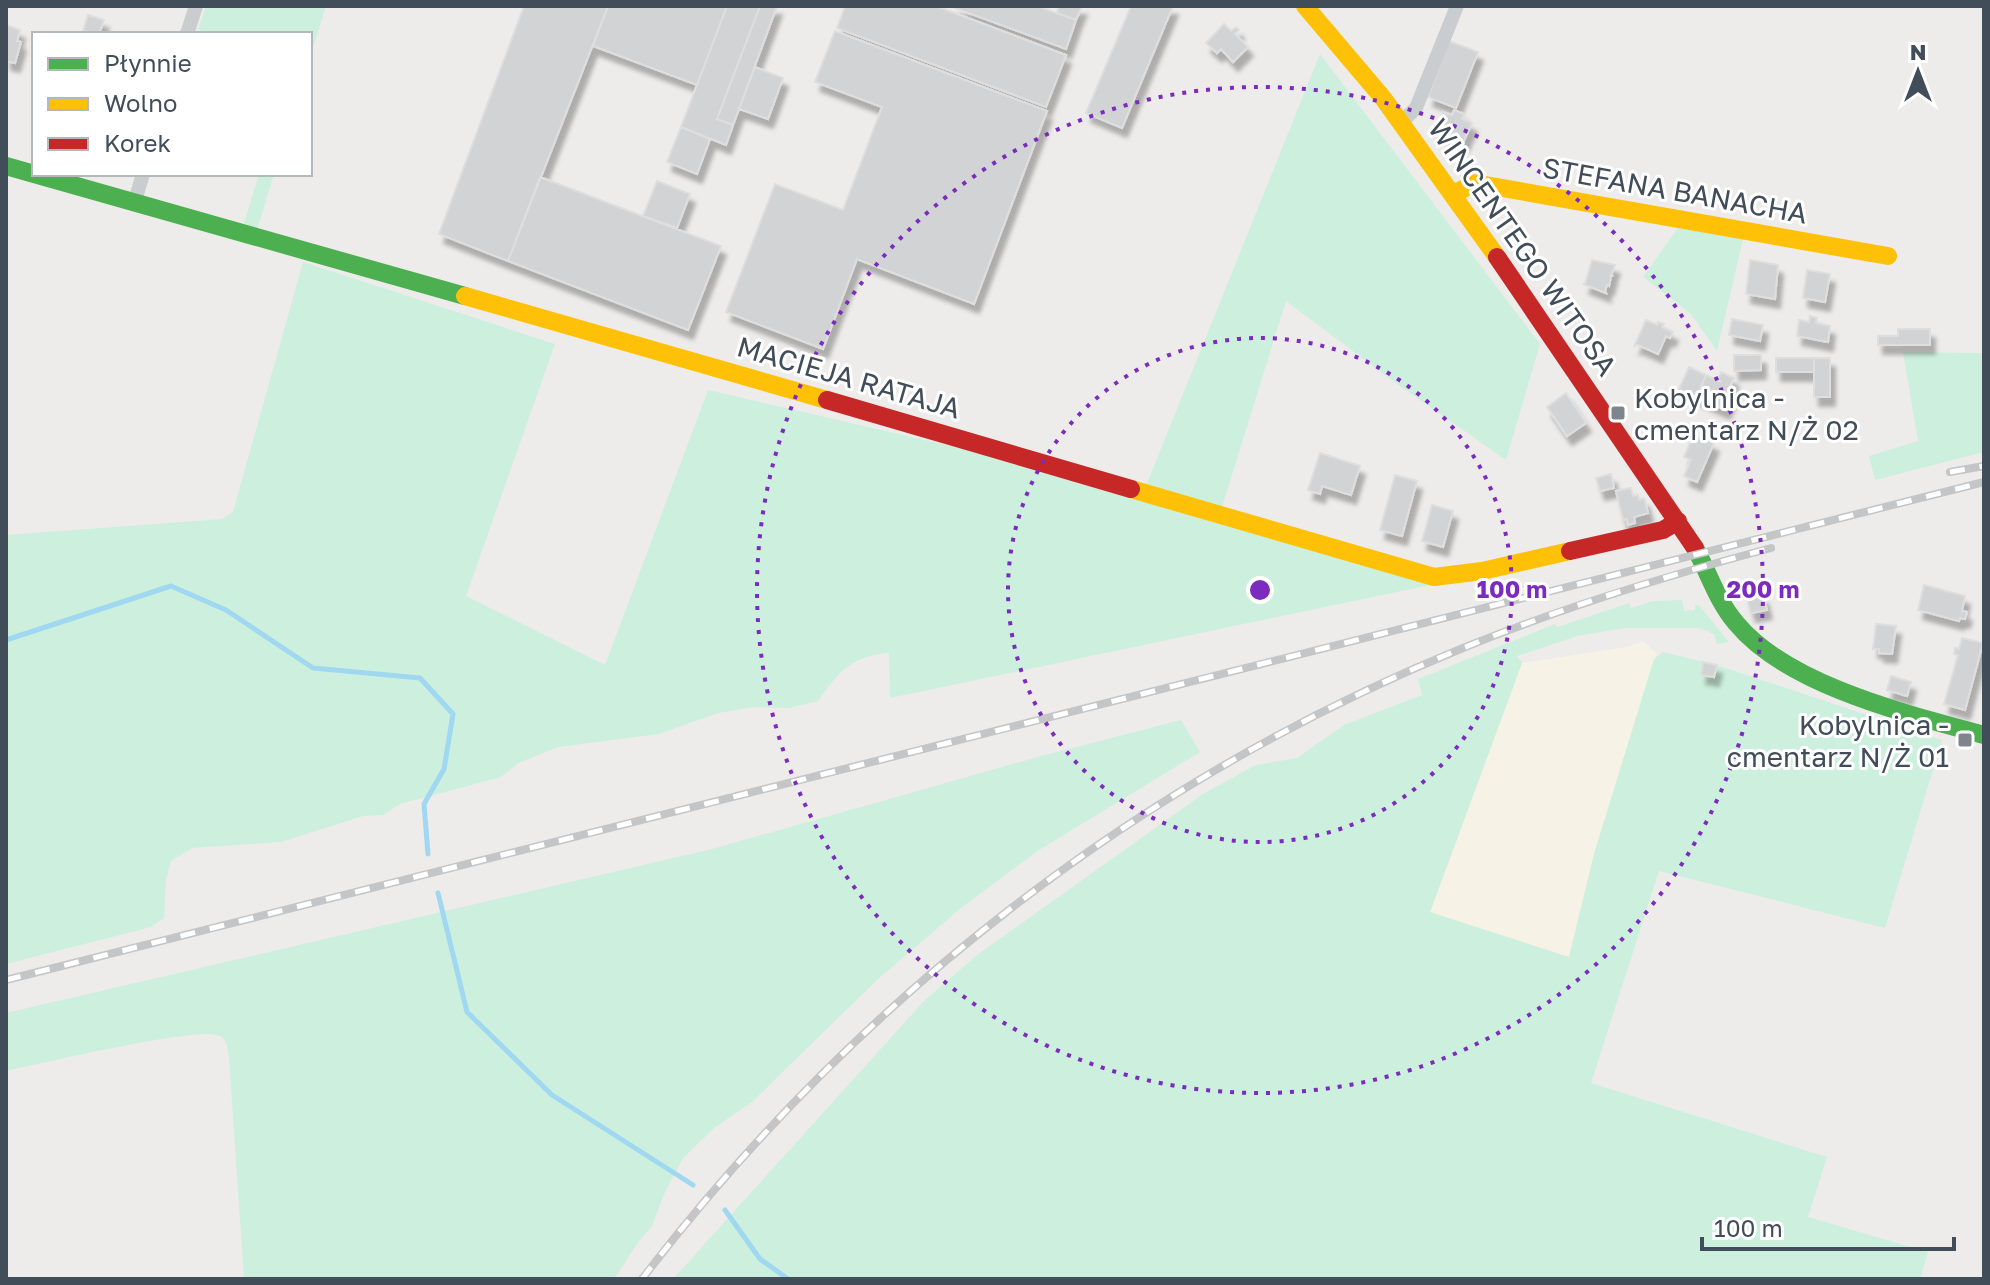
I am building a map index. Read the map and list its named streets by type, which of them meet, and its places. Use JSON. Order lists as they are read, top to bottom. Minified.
{"streets":{"street":["STEFANA BANACHA","WINCENTEGO WITOSA","MACIEJA RATAJA"]},"crossings":[["STEFANA BANACHA","WINCENTEGO WITOSA"],["WINCENTEGO WITOSA","MACIEJA RATAJA"]],"places":{"transit":["Kobylnica - cmentarz N/Ż 02","Kobylnica - cmentarz N/Ż 01"]},"legend":["Płynnie","Wolno","Korek"],"scale_bar":"100 m","north":"top","rings":["100 m","200 m"]}
